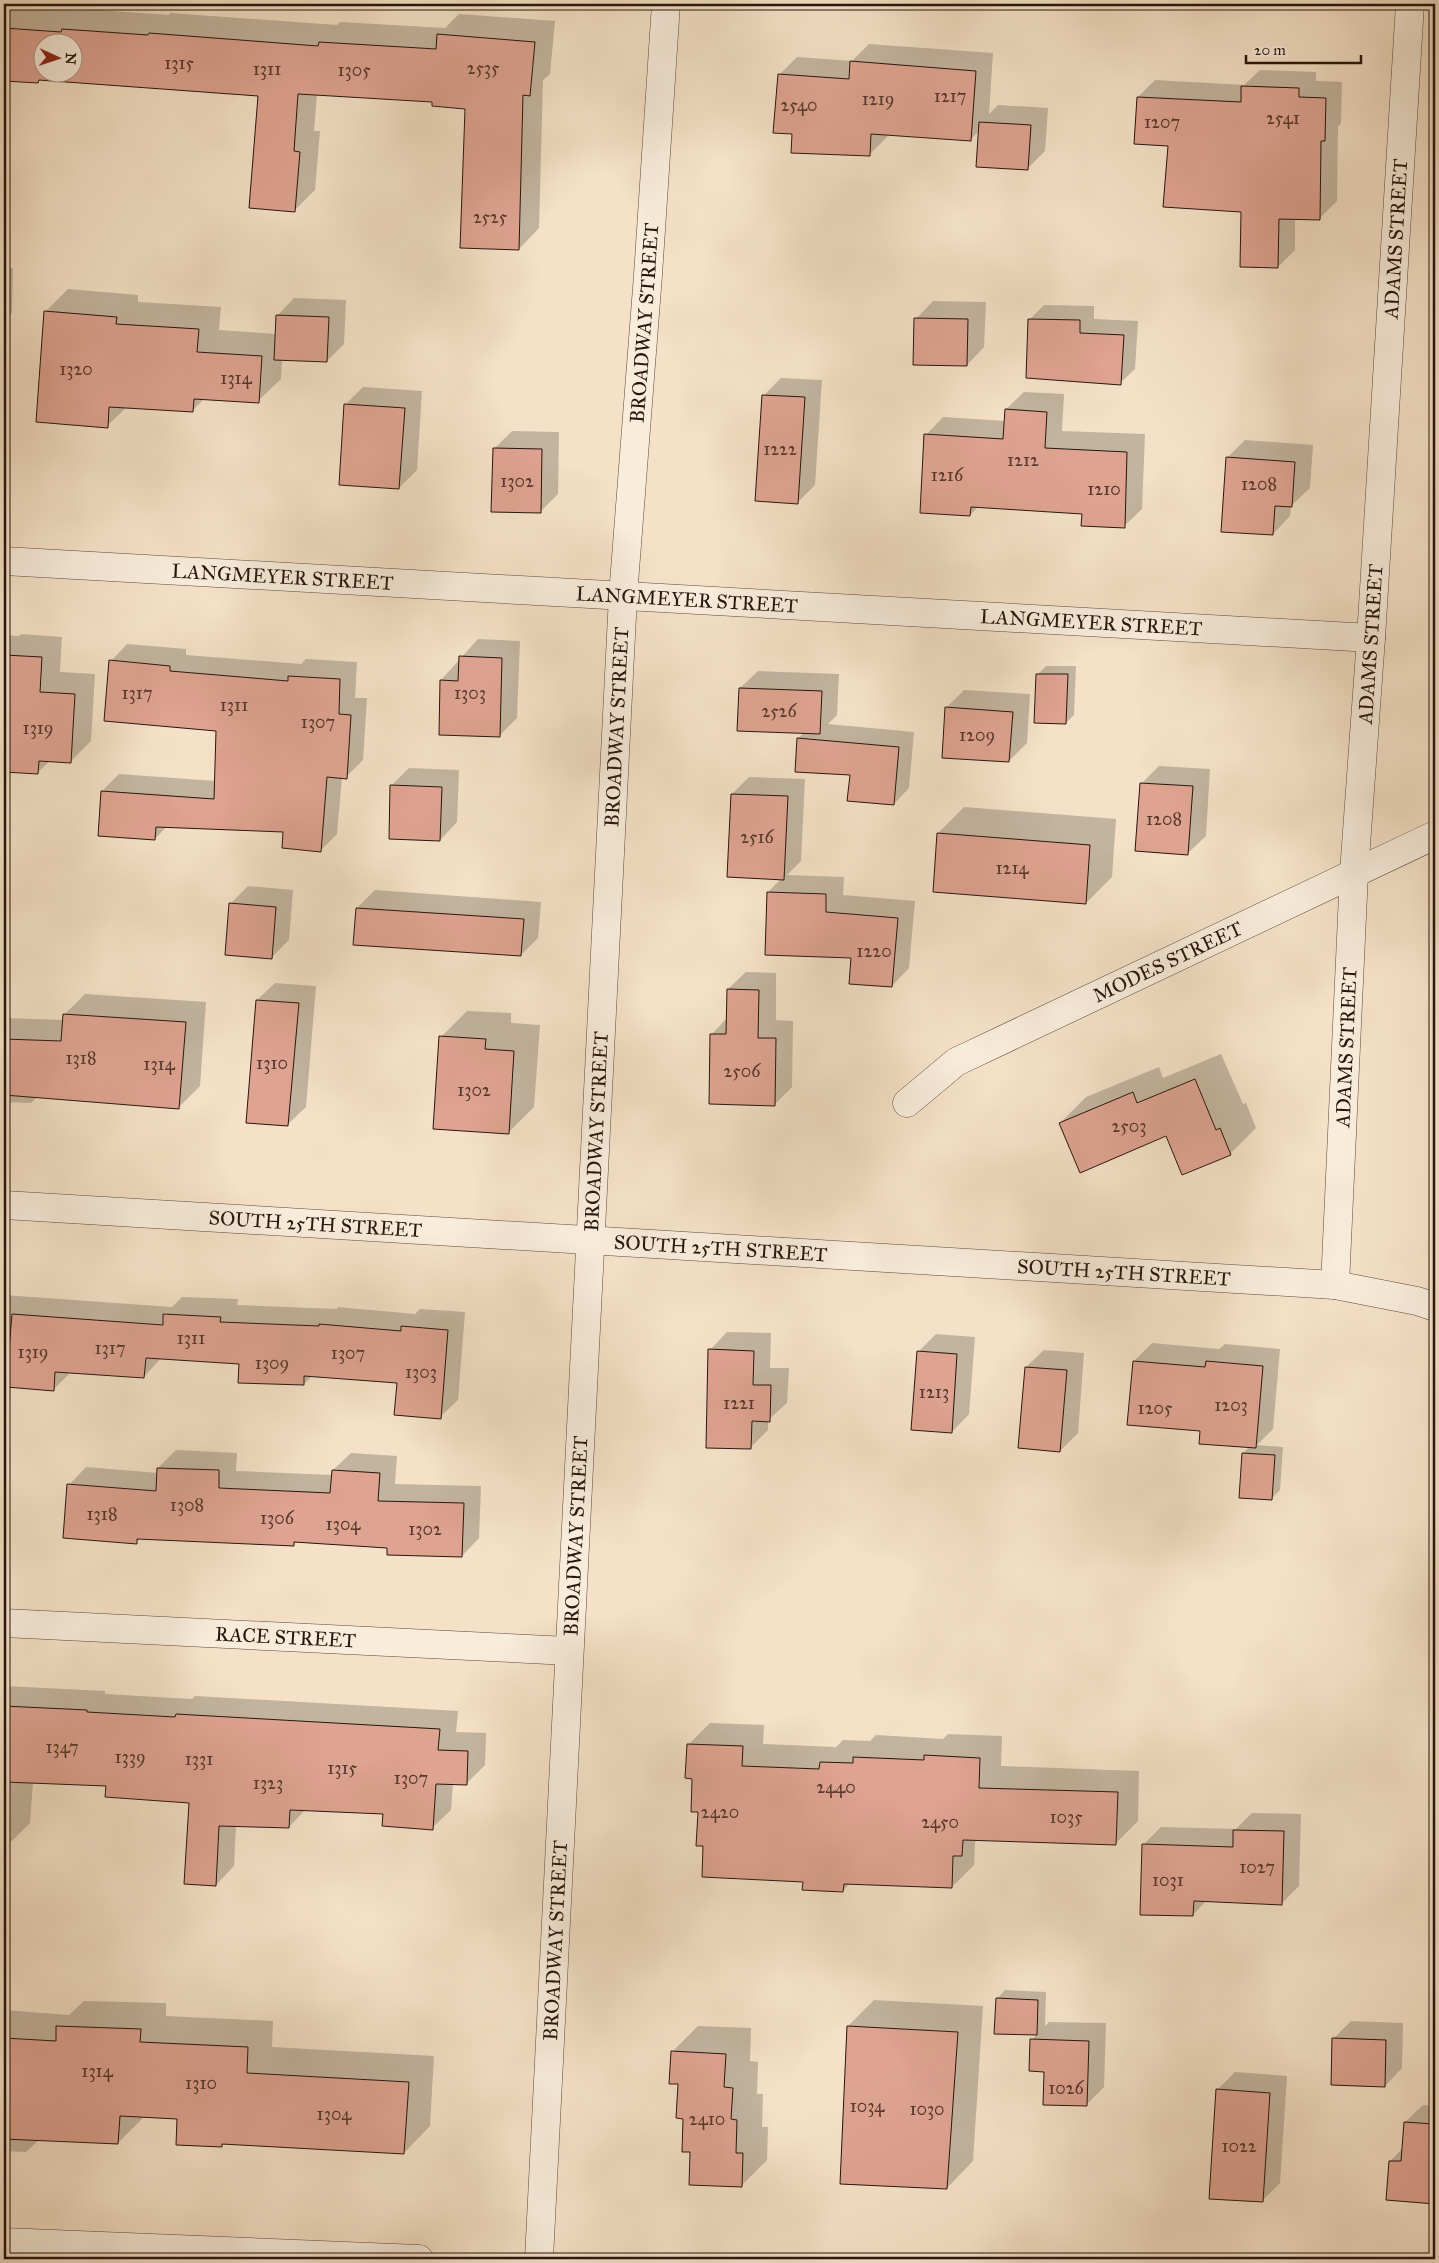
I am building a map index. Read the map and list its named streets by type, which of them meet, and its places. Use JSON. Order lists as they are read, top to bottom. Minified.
{"streets":{"street":["ADAMS STREET","BROADWAY STREET","LANGMEYER STREET","MODES STREET","SOUTH 25TH STREET","RACE STREET"]},"crossings":[["ADAMS STREET","LANGMEYER STREET"],["ADAMS STREET","MODES STREET"],["ADAMS STREET","SOUTH 25TH STREET"],["BROADWAY STREET","LANGMEYER STREET"],["BROADWAY STREET","SOUTH 25TH STREET"],["BROADWAY STREET","RACE STREET"]],"house_numbers":["1315","2535","1311","1305","1217","1219","2540","2541","1207","2525","1320","1314","1222","1212","1216","1302","1208","1210","1317","1303","1311","2526","1307","1319","1209","1208","2516","1214","1220","1318","1310","1314","2506","1302","2503","1311","1317","1319","1307","1309","1303","1213","1221","1203","1205","1308","1318","1306","1304","1302","1347","1339","1331","1315","1307","1323","2440","2420","1035","2450","1027","1031","1314","1310","1026","1034","1030","1304","2410","1022"],"scale_bar":"20 m","north":"right"}
